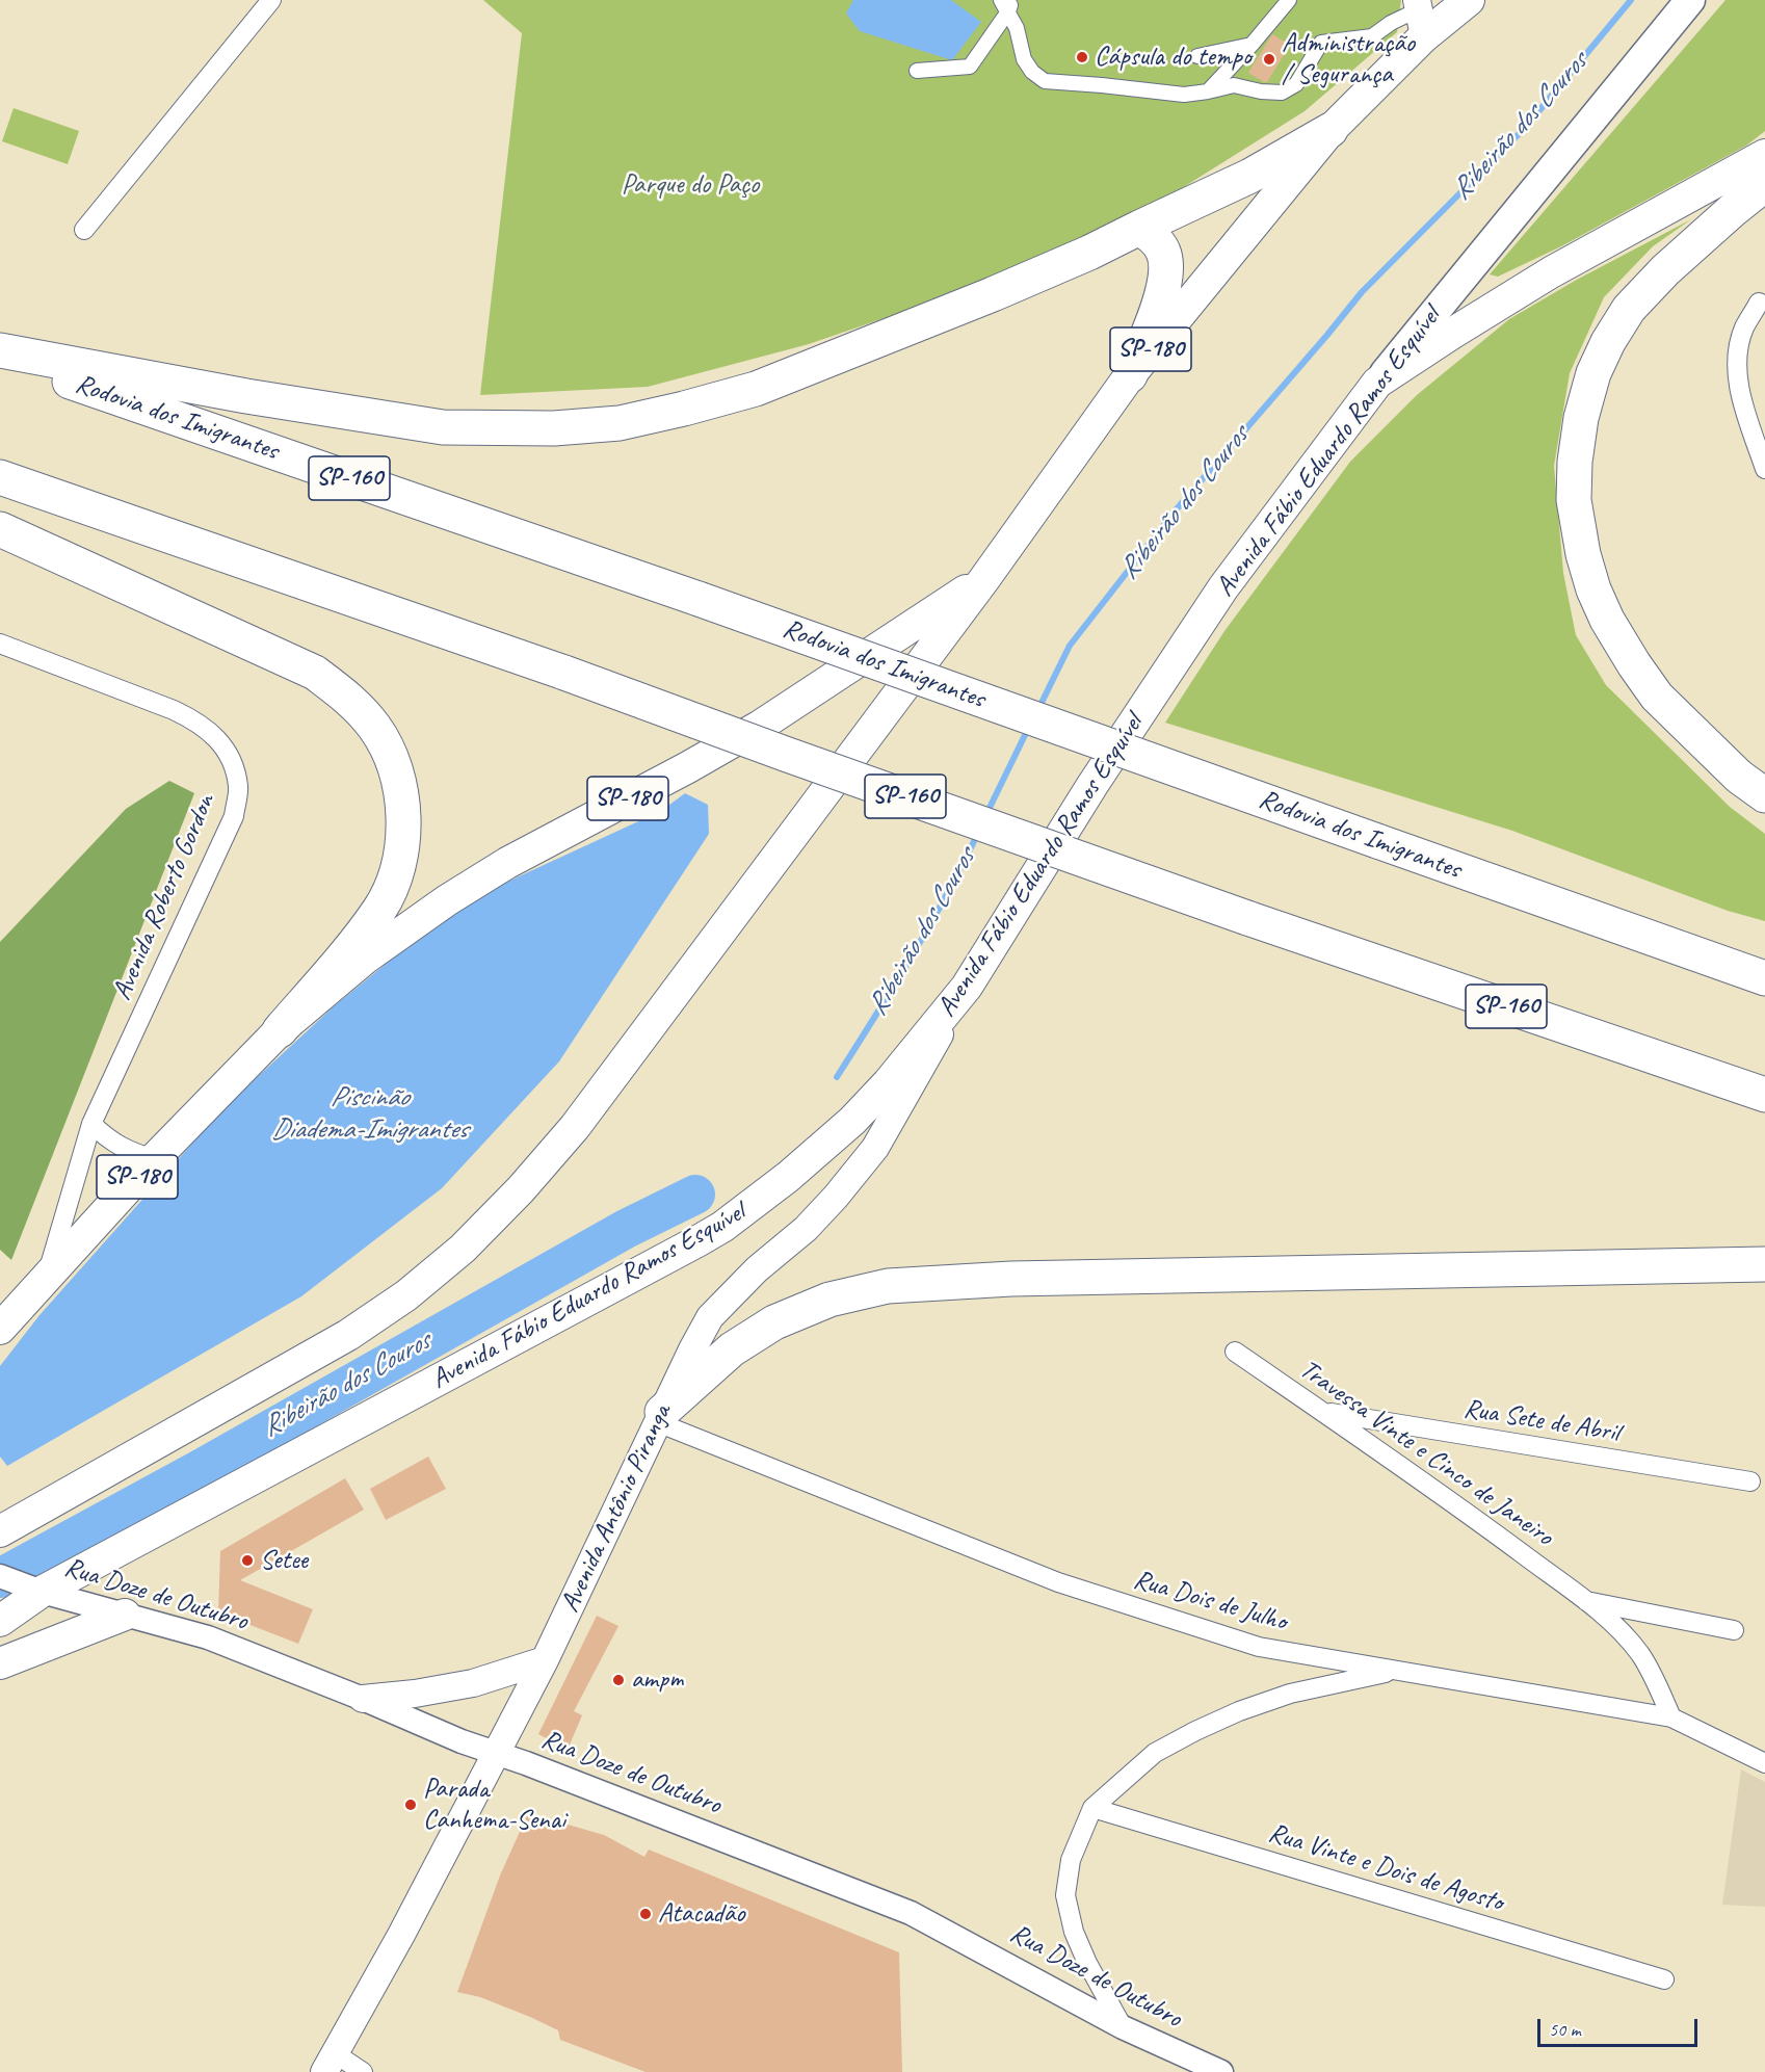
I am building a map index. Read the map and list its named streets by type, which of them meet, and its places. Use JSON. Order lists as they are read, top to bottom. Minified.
{"streets":{"highway":["SP-180","Rodovia dos Imigrantes","Avenida Fábio Eduardo Ramos Esquível","SP-160"],"main road":["Avenida Antônio Piranga"],"street":["Avenida Roberto Gordon","Rua Sete de Abril","Travessa Vinte e Cinco de Janeiro","Rua Doze de Outubro","Rua Dois de Julho","Rua Vinte e Dois de Agosto"]},"crossings":[["SP-180","Avenida Roberto Gordon"],["Avenida Fábio Eduardo Ramos Esquível","Avenida Antônio Piranga"],["Avenida Fábio Eduardo Ramos Esquível","Rua Doze de Outubro"],["Rua Sete de Abril","Travessa Vinte e Cinco de Janeiro"],["Travessa Vinte e Cinco de Janeiro","Rua Dois de Julho"],["Avenida Antônio Piranga","Rua Doze de Outubro"],["Avenida Antônio Piranga","Rua Dois de Julho"]],"water":["Ribeirão dos Couros","Piscinão Diadema-Imigrantes"],"parks":["Parque do Paço"],"places":["Cápsula do tempo","Administração / Segurança","Setee","ampm","Parada Canhema-Senai","Atacadão"],"scale_bar":"50 m"}
